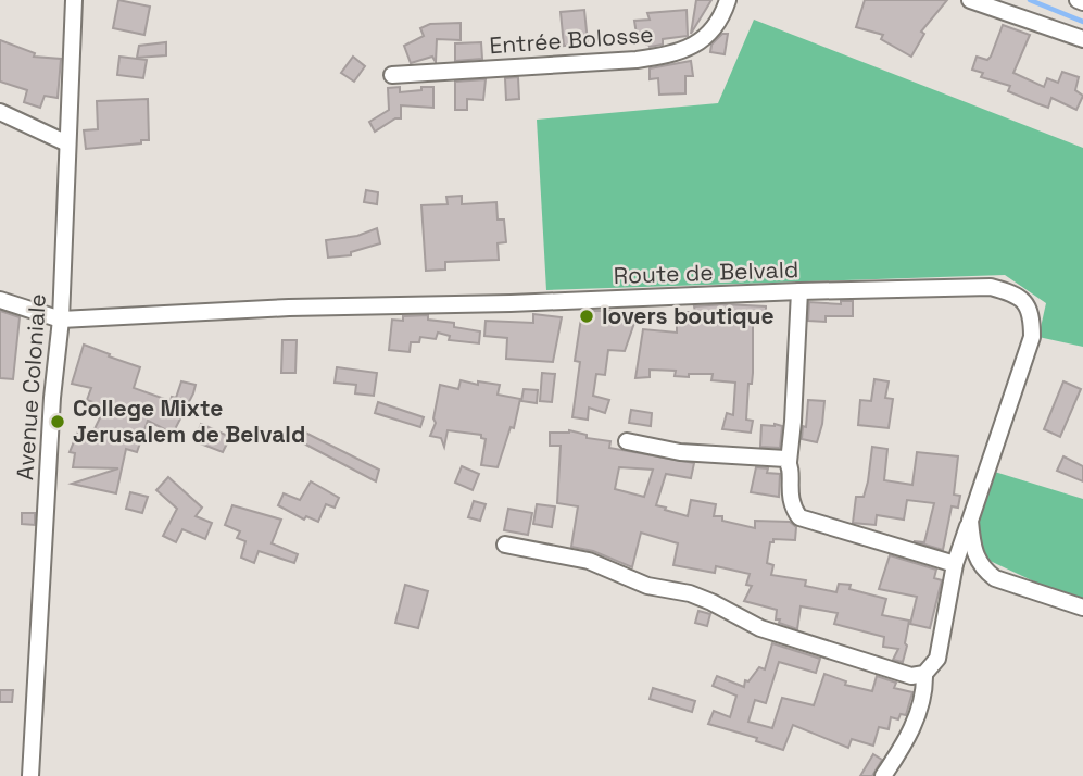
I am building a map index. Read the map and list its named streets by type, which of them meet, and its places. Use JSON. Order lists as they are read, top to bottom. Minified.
{"streets":{"street":["Entrée Bolosse","Route de Belvald","Avenue Coloniale"]},"crossings":[["Route de Belvald","Avenue Coloniale"]],"places":["lovers boutique","College Mixte Jerusalem de Belvald"]}
